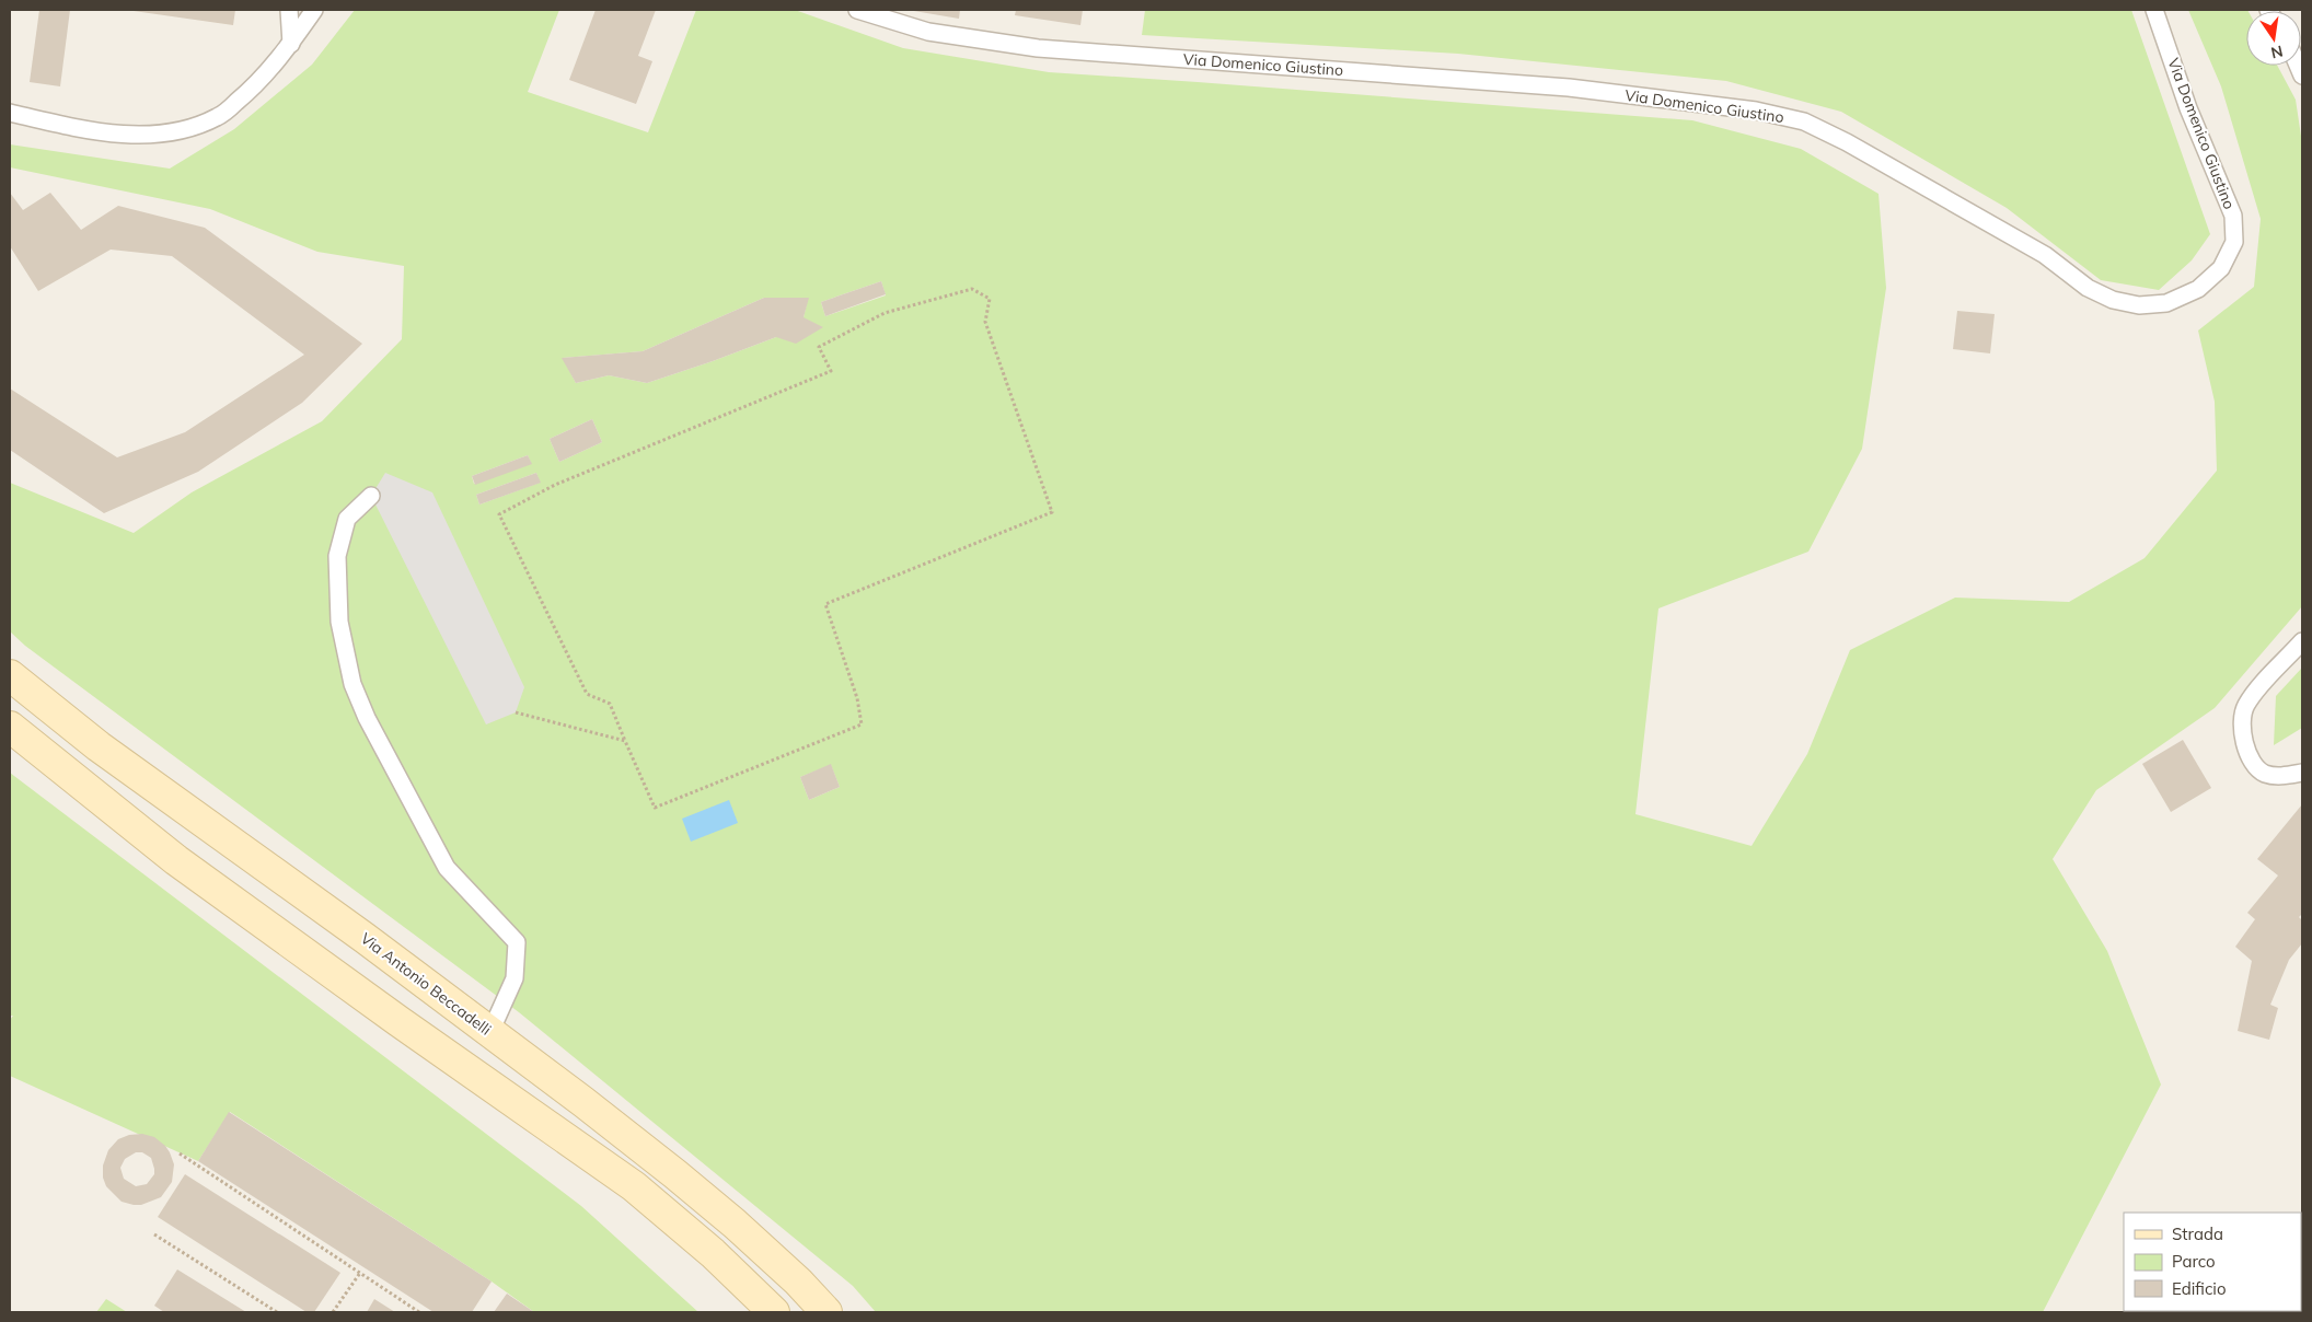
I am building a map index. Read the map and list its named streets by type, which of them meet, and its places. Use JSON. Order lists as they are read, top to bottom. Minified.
{"streets":{"main road":["Via Antonio Beccadelli"],"lane":["Via Domenico Giustino"]},"legend":["Strada","Parco","Edificio"],"north":"bottom"}
